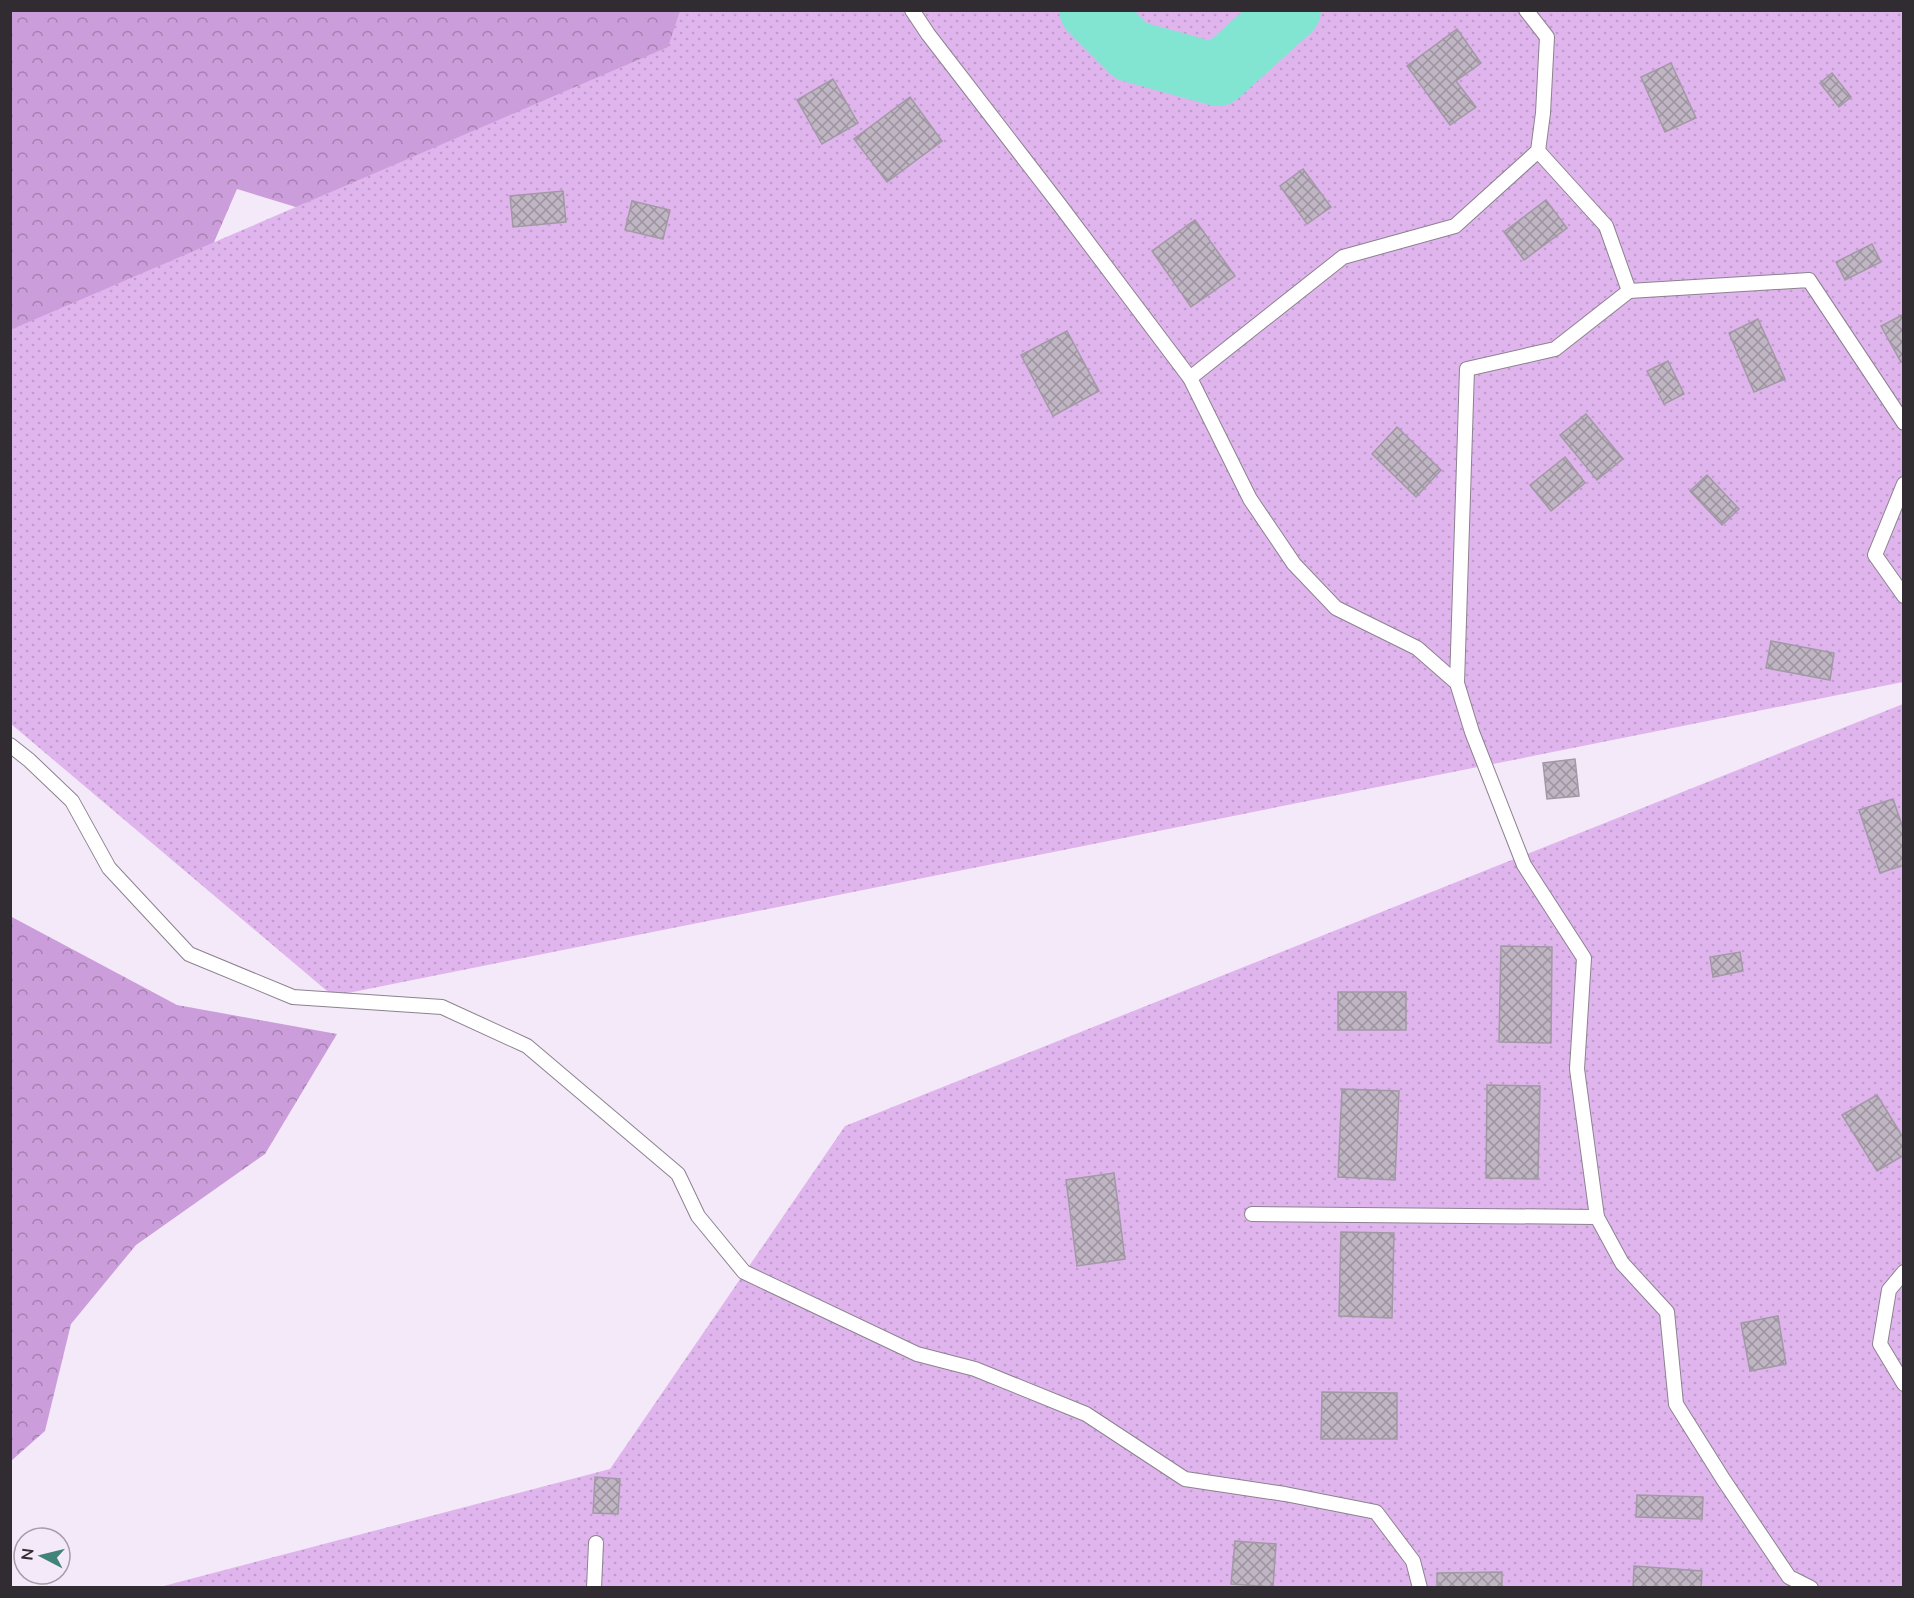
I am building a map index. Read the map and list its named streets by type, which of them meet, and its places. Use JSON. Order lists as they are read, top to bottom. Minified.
{"north":"left"}
